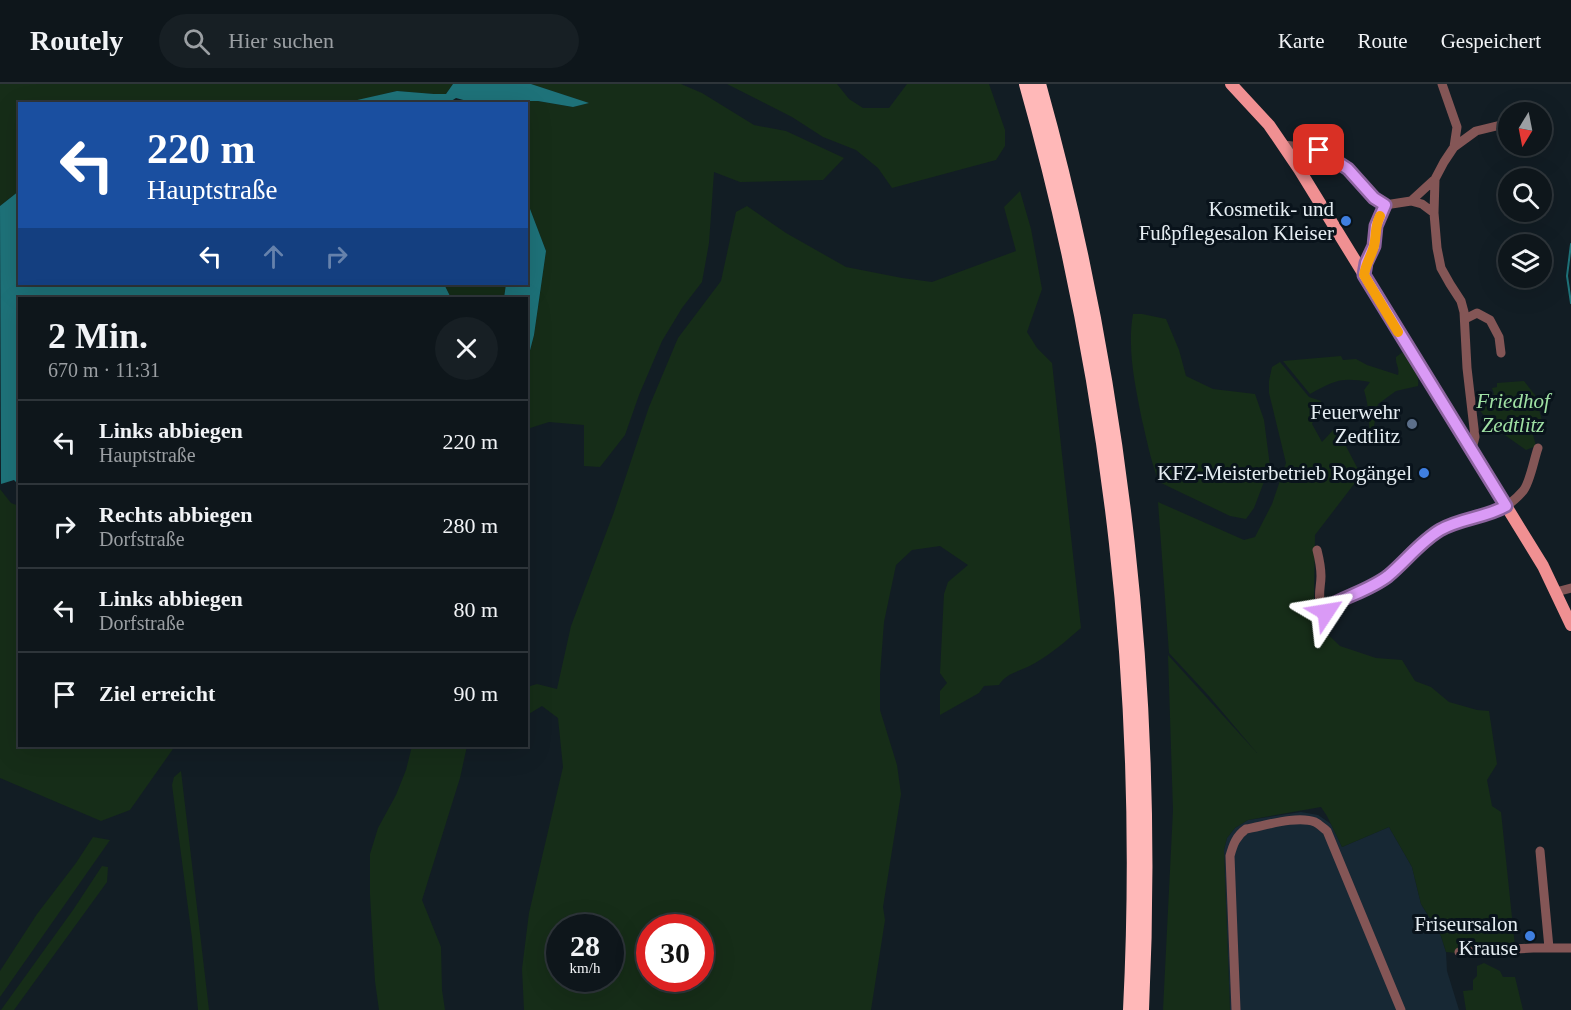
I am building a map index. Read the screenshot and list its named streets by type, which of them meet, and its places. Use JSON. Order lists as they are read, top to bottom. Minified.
{"parks":["Friedhof Zedtlitz"],"places":["Kosmetik- und Fußpflegesalon Kleiser","Feuerwehr Zedtlitz","KFZ-Meisterbetrieb Rogängel","Friseursalon Krause"],"north":"bottom","page":{"header":"Routely","search":"Hier suchen","nav":["Karte","Route","Gespeichert"],"turn":["220 m","Hauptstraße"],"heading":["2 Min.","670 m · 11:31"],"list":[{"name":"Links abbiegen","note":"Hauptstraße","value":"220 m"},{"name":"Rechts abbiegen","note":"Dorfstraße","value":"280 m"},{"name":"Links abbiegen","note":"Dorfstraße","value":"80 m"},{"name":"Ziel erreicht","value":"90 m"}],"speed":"28 km/h","limit":"30"}}
